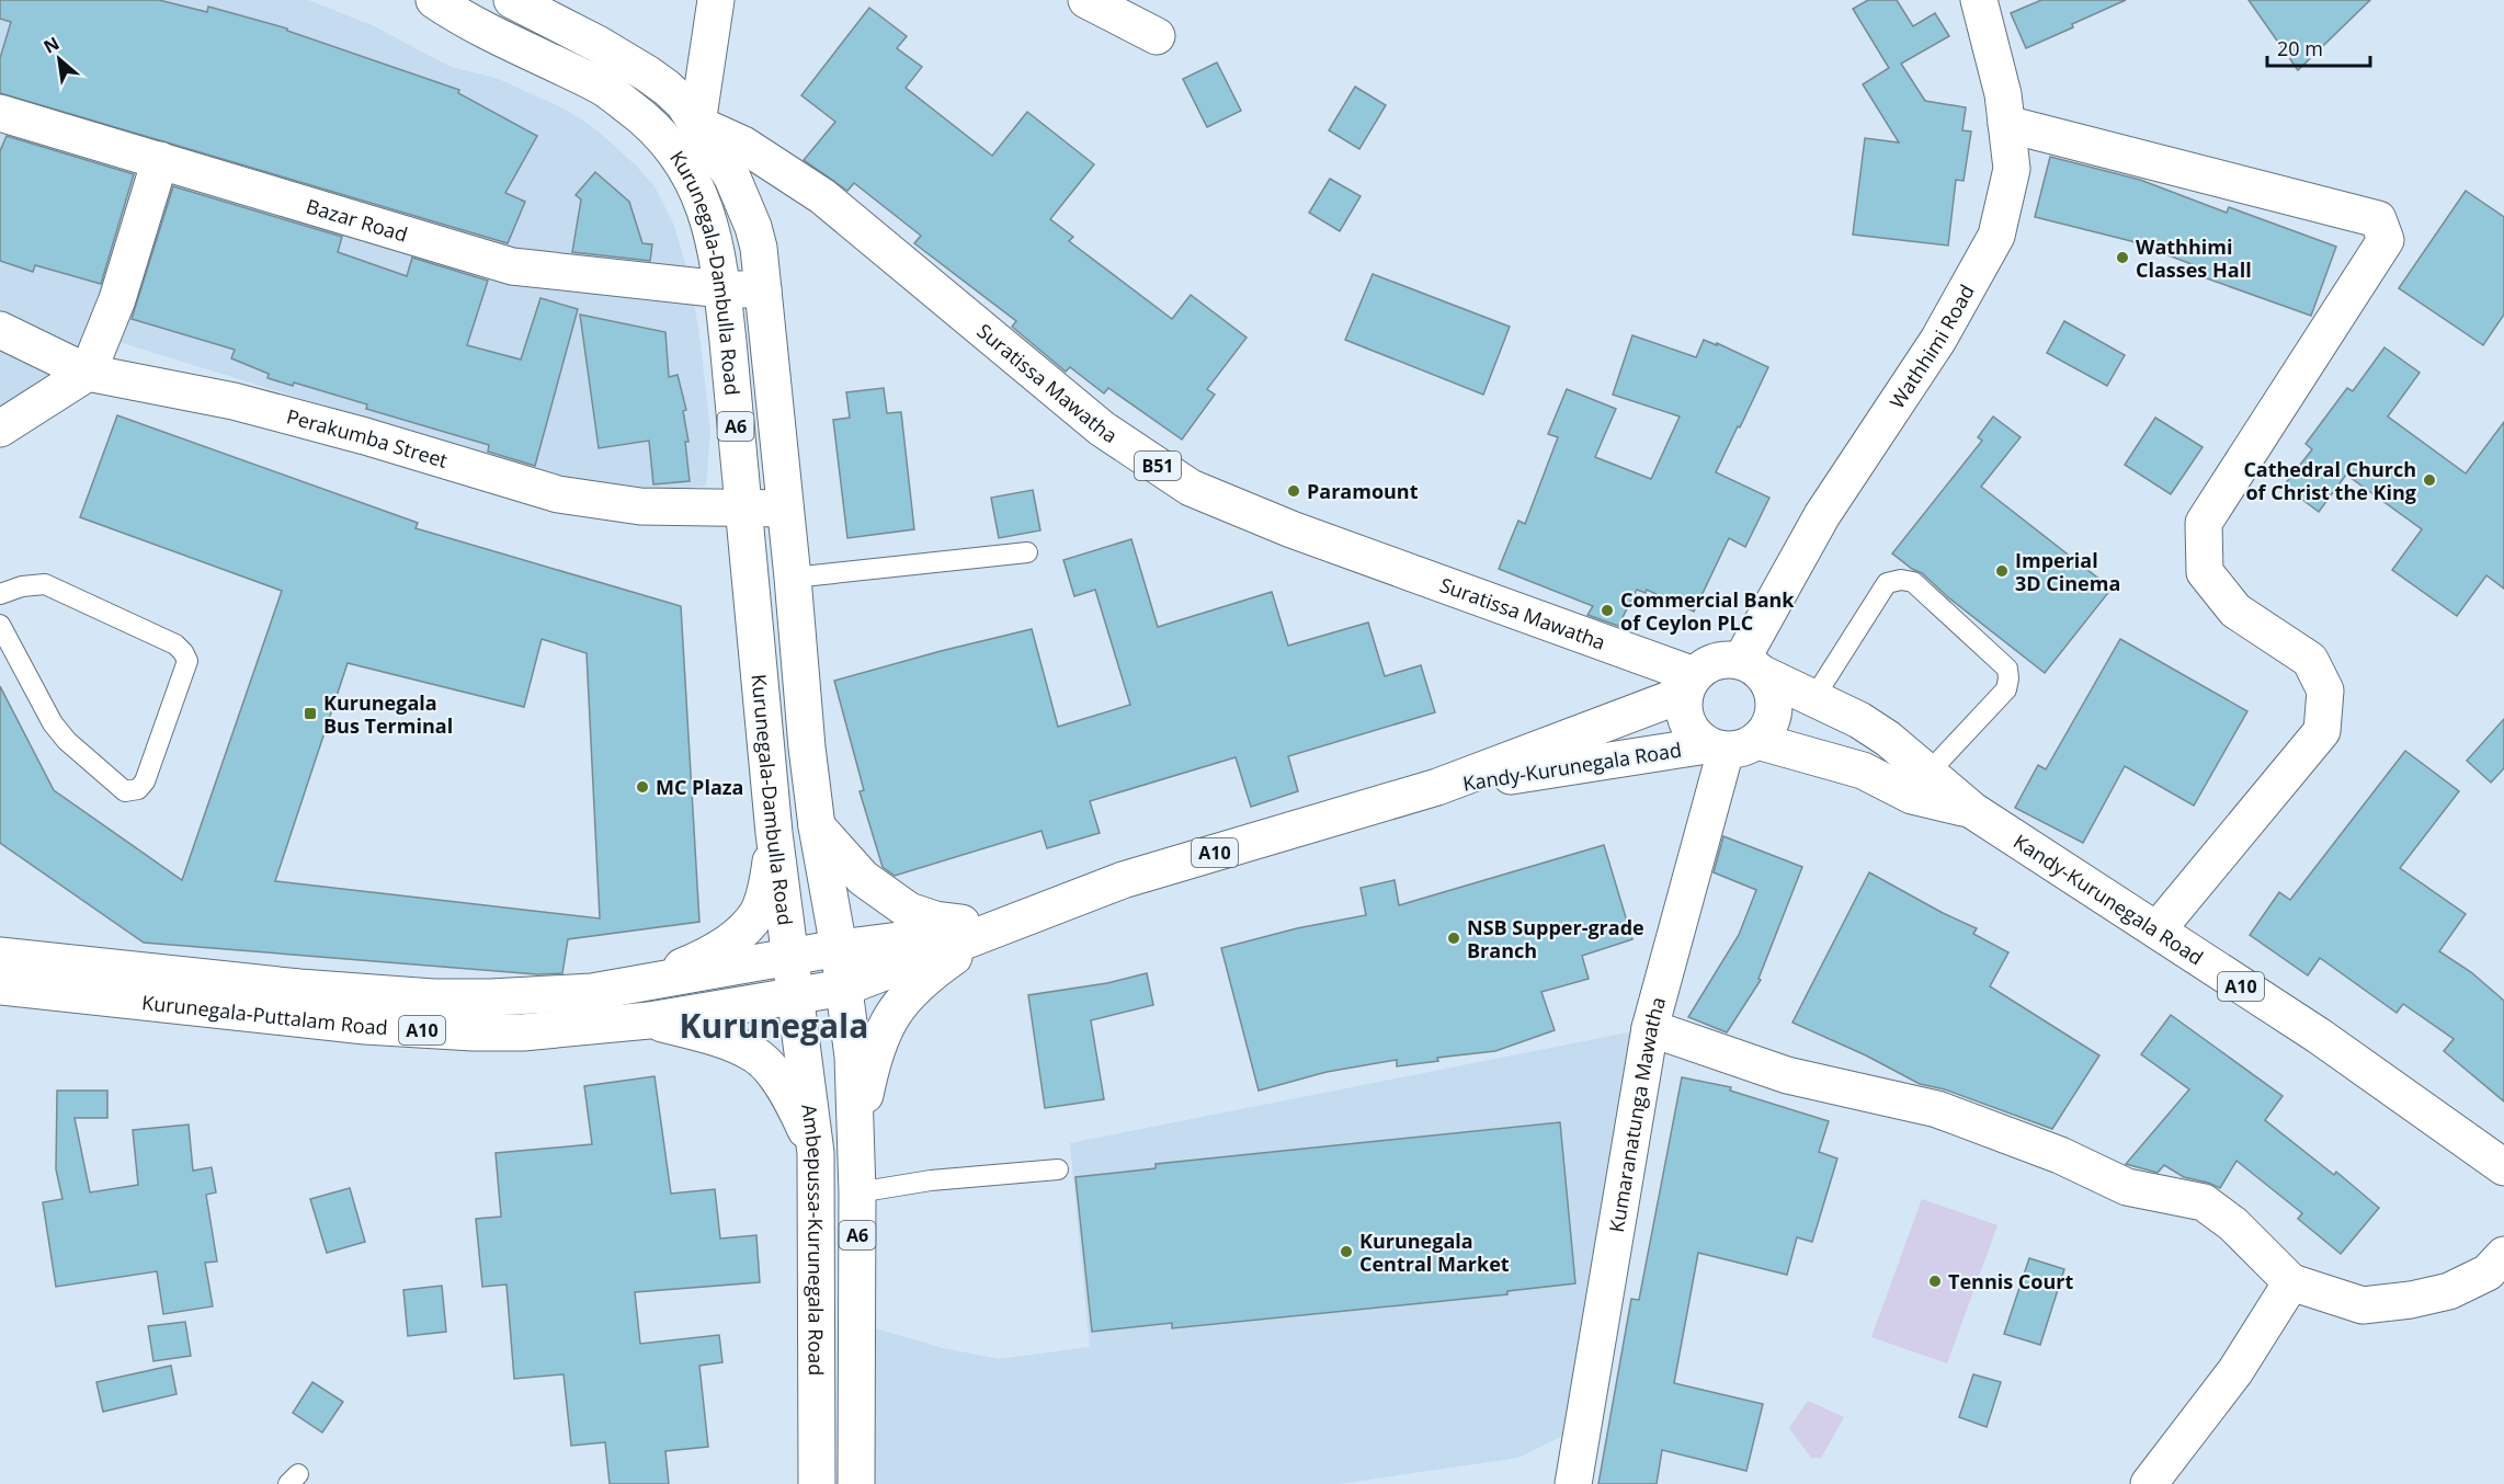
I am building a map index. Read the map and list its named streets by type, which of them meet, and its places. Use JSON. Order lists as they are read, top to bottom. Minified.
{"streets":{"main road":["Bazar Road","Kurunegala-Dambulla Road","Wathhimi Road","Suratissa Mawatha","A6","Perakumba Street","B51","Kandy-Kurunegala Road","A10","Kurunegala-Puttalam Road","Kumaranatunga Mawatha","Ambepussa-Kurunegala Road"]},"crossings":[["Bazar Road","Kurunegala-Dambulla Road"],["Kurunegala-Dambulla Road","Suratissa Mawatha"],["Kurunegala-Dambulla Road","Perakumba Street"],["Kurunegala-Dambulla Road","Kandy-Kurunegala Road"],["Kurunegala-Dambulla Road","Kurunegala-Puttalam Road"],["Kurunegala-Dambulla Road","Ambepussa-Kurunegala Road"],["Wathhimi Road","Suratissa Mawatha"],["Wathhimi Road","Kandy-Kurunegala Road"],["Wathhimi Road","Kumaranatunga Mawatha"],["Suratissa Mawatha","Kandy-Kurunegala Road"],["Suratissa Mawatha","Kumaranatunga Mawatha"],["Kandy-Kurunegala Road","Kurunegala-Puttalam Road"],["Kandy-Kurunegala Road","Kumaranatunga Mawatha"],["Kandy-Kurunegala Road","Ambepussa-Kurunegala Road"],["Kurunegala-Puttalam Road","Ambepussa-Kurunegala Road"]],"districts":["Kurunegala"],"places":{"other":["Wathhimi Classes Hall","Cathedral Church of Christ the King","Paramount","Imperial 3D Cinema","Commercial Bank of Ceylon PLC","MC Plaza","NSB Supper-grade Branch","Kurunegala Central Market","Tennis Court"],"transit":["Kurunegala Bus Terminal"]},"scale_bar":"20 m","north":"top left"}
